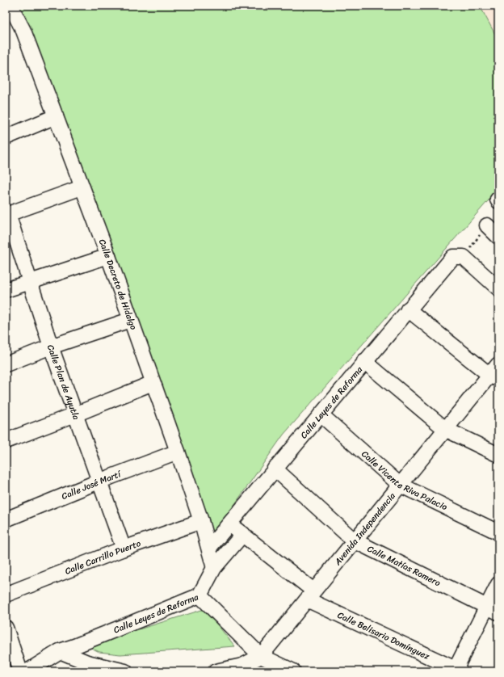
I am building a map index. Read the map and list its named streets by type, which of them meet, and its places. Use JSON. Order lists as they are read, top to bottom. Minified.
{"streets":{"street":["Calle Decreto de Hidalgo","Calle Plan de Ayutla","Calle Leyes de Reforma","Calle Vicente Riva Palacio","Calle José Martí","Avenida Independencia","Calle Carrillo Puerto","Calle Matías Romero","Calle Belisario Domínguez"]},"crossings":[["Calle Decreto de Hidalgo","Calle Leyes de Reforma"],["Calle Decreto de Hidalgo","Calle José Martí"],["Calle Decreto de Hidalgo","Calle Carrillo Puerto"],["Calle Plan de Ayutla","Calle José Martí"],["Calle Plan de Ayutla","Calle Carrillo Puerto"],["Calle Leyes de Reforma","Calle Vicente Riva Palacio"],["Calle Leyes de Reforma","Calle Matías Romero"],["Calle Leyes de Reforma","Calle Belisario Domínguez"],["Calle Vicente Riva Palacio","Avenida Independencia"],["Avenida Independencia","Calle Matías Romero"],["Avenida Independencia","Calle Belisario Domínguez"]]}
